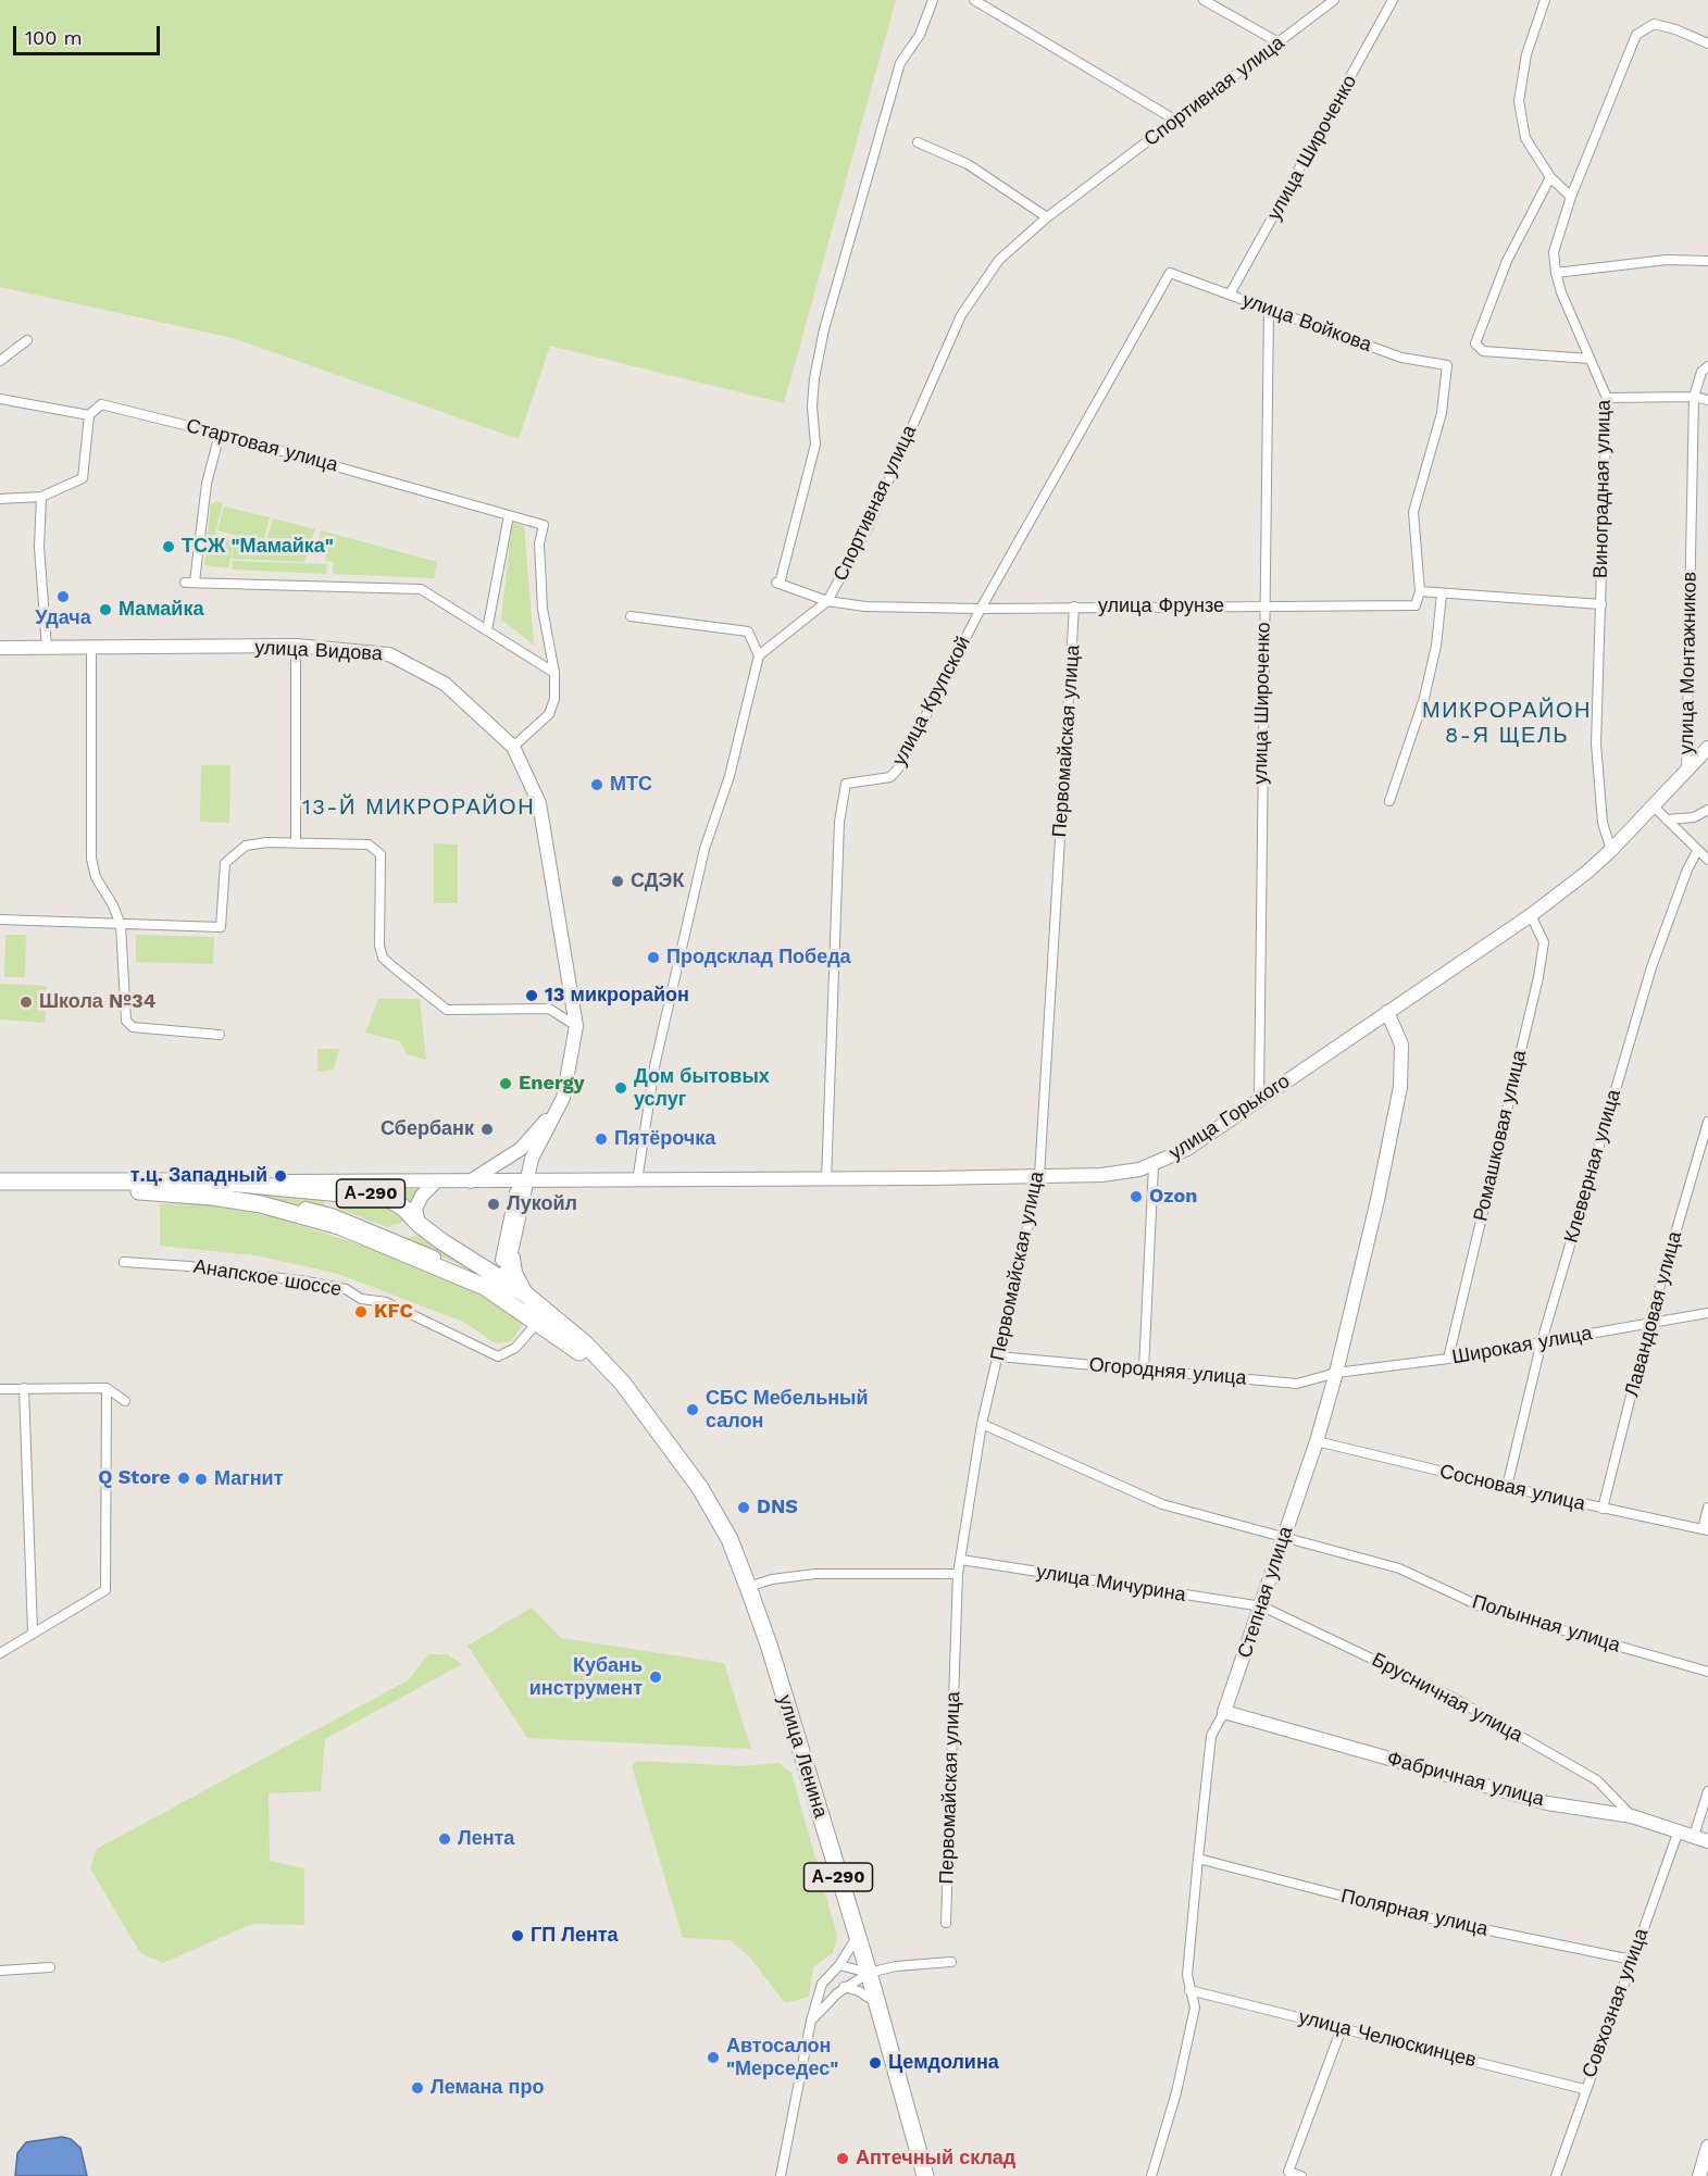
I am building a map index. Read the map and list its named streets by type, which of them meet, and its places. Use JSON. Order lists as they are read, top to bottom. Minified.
{"streets":{"highway":["А-290","улица Ленина"],"main road":["улица Видова","улица Горького","Степная улица","Фабричная улица"],"street":["Спортивная улица","улица Широченко","улица Войкова","Стартовая улица","Виноградная улица","улица Фрунзе","улица Монтажников","улица Крупской","Первомайская улица","Ромашковая улица","Клеверная улица","Анапское шоссе","Лавандовая улица","Широкая улица","Огородняя улица","Сосновая улица","улица Мичурина","Полынная улица","Брусничная улица","Полярная улица","Совхозная улица","улица Челюскинцев"]},"crossings":[["Спортивная улица","улица Фрунзе"],["улица Широченко","улица Войкова"],["улица Широченко","улица Фрунзе"],["улица Широченко","улица Горького"],["улица Войкова","улица Фрунзе"],["улица Войкова","улица Крупской"],["Виноградная улица","улица Горького"],["улица Фрунзе","улица Крупской"],["улица Фрунзе","Первомайская улица"],["улица Видова","улица Горького"],["улица Монтажников","улица Горького"],["улица Крупской","улица Горького"],["Первомайская улица","улица Горького"],["Первомайская улица","Огородняя улица"],["Первомайская улица","улица Мичурина"],["Первомайская улица","Полынная улица"],["улица Горького","Ромашковая улица"],["улица Горького","Степная улица"],["Ромашковая улица","Широкая улица"],["Клеверная улица","Широкая улица"],["Клеверная улица","Сосновая улица"],["А-290","Анапское шоссе"],["А-290","улица Ленина"],["Лавандовая улица","Широкая улица"],["Лавандовая улица","Сосновая улица"],["Широкая улица","Огородняя улица"],["Широкая улица","Степная улица"],["Огородняя улица","Степная улица"],["Сосновая улица","Степная улица"],["улица Мичурина","Степная улица"],["улица Мичурина","Брусничная улица"],["Степная улица","Полынная улица"],["Степная улица","Брусничная улица"],["Степная улица","Фабричная улица"],["Степная улица","Полярная улица"],["Степная улица","улица Челюскинцев"],["Брусничная улица","Фабричная улица"],["Фабричная улица","Совхозная улица"],["Полярная улица","Совхозная улица"],["Совхозная улица","улица Челюскинцев"]],"districts":["МИКРОРАЙОН 8-Я ЩЕЛЬ","13-Й МИКРОРАЙОН"],"places":["ТСЖ \"Мамайка\"","Удача","Мамайка","МТС","СДЭК","Продсклад Победа","13 микрорайон","Школа №34","Energy","Дом бытовых услуг","Сбербанк","Пятёрочка","т.ц. Западный","Ozon","Лукойл","KFC","СБС Мебельный салон","Q Store","Магнит","DNS","Кубань инструмент","Лента","ГП Лента","Автосалон \"Мерседес\"","Цемдолина","Лемана про","Аптечный склад"],"scale_bar":"100 m"}
